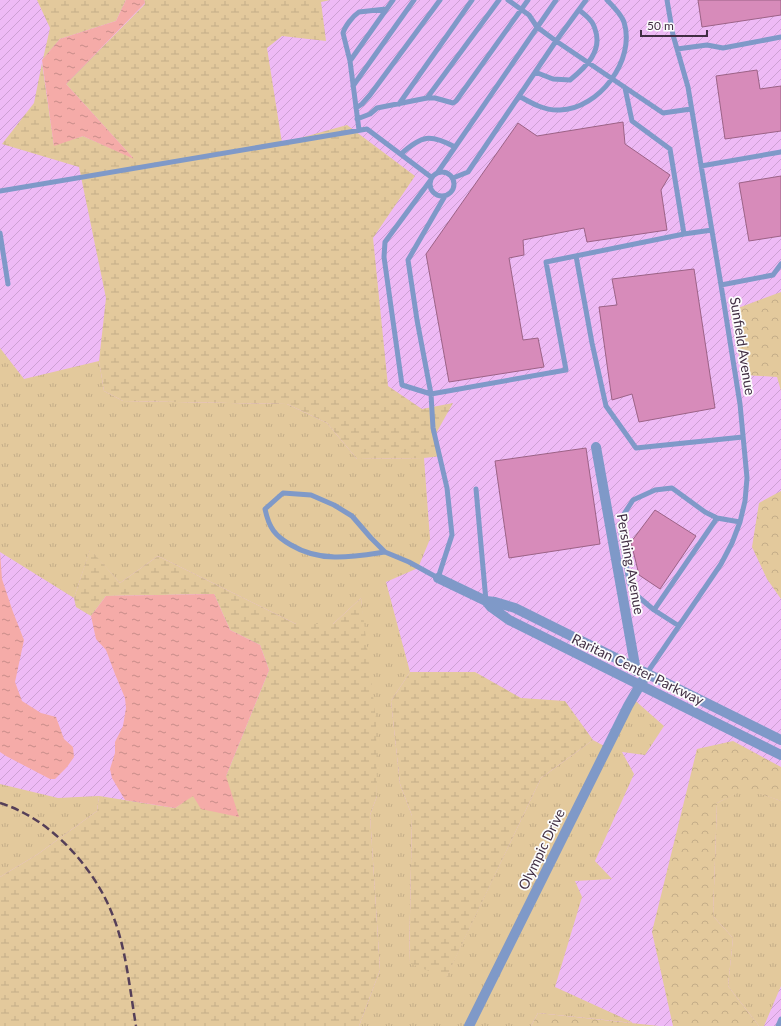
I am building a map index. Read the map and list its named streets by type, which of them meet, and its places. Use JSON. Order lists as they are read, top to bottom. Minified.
{"streets":{"street":["Pershing Avenue","Raritan Center Parkway","Olympic Drive"],"lane":["Sunfield Avenue"]},"crossings":[["Sunfield Avenue","Raritan Center Parkway"],["Sunfield Avenue","Olympic Drive"],["Pershing Avenue","Raritan Center Parkway"],["Pershing Avenue","Olympic Drive"],["Raritan Center Parkway","Olympic Drive"]],"scale_bar":"50 m"}
